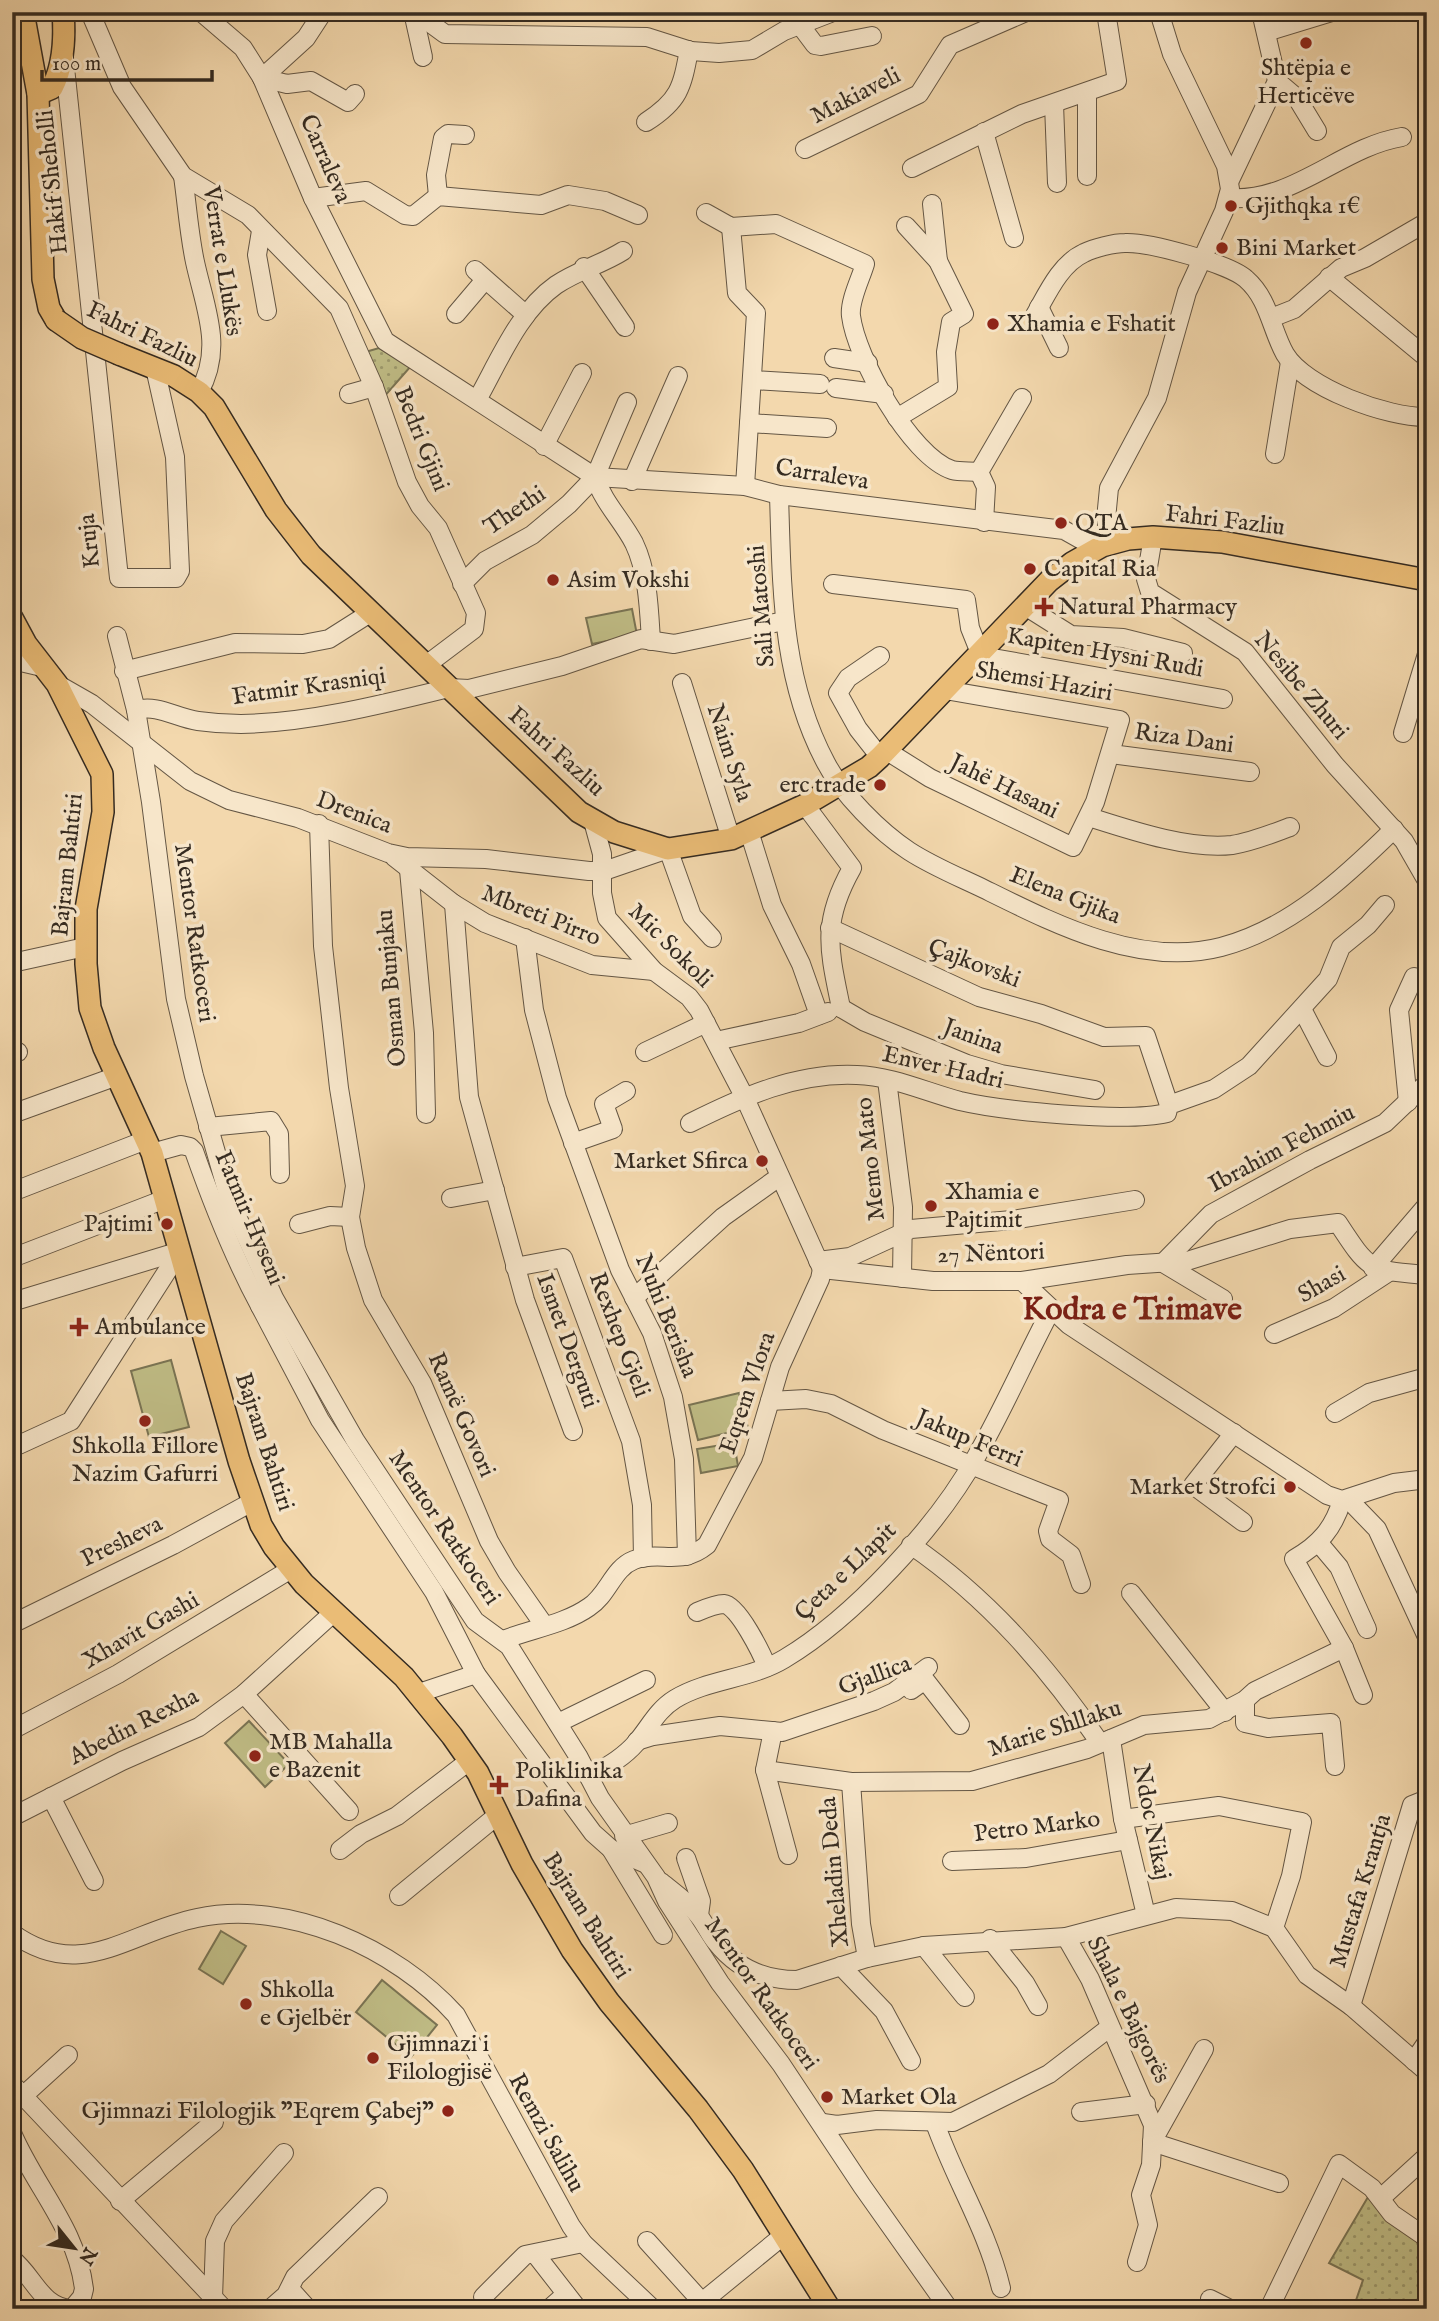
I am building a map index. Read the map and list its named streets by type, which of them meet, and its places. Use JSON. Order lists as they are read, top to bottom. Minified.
{"streets":{"main road":["Fahri Fazliu","Bajram Bahtiri"],"street":["Makiaveli","Carraleva","Hakif Sheholli","Verrat e Llukës","Bedri Gjini","Thethi","Kruja","Sali Matoshi","Kapiten Hysni Rudi","Shemsi Haziri","Nesibe Zhuri","Fatmir Krasniqi","Riza Dani","Naim Syla","Jahë Hasani","Drenica","Elena Gjika","Mbreti Pirro","Mentor Ratkoceri","Mic Sokoli","Çajkovski","Osman Bunjaku","Janina","Enver Hadri","Ibrahim Fehmiu","Memo Mato","Fatmir Hyseni","27 Nëntori","Shasi","Nuhi Berisha","Rexhep Gjeli","Ismet Derguti","Eqrem Vlora","Ramë Govori","Jakup Ferri","Presheva","Çeta e Llapit","Xhavit Gashi","Gjallica","Abedin Rexha","Marie Shllaku","Ndoc Nikaj","Petro Marko","Xheladin Deda","Mustafa Krantja","Shala e Bajgorës","Remzi Salihu"]},"crossings":[["Carraleva","Fahri Fazliu"],["Carraleva","Thethi"],["Carraleva","Sali Matoshi"],["Hakif Sheholli","Kruja"],["Verrat e Llukës","Fahri Fazliu"],["Verrat e Llukës","Bedri Gjini"],["Fahri Fazliu","Bedri Gjini"],["Fahri Fazliu","Kruja"],["Fahri Fazliu","Sali Matoshi"],["Fahri Fazliu","Kapiten Hysni Rudi"],["Fahri Fazliu","Shemsi Haziri"],["Fahri Fazliu","Nesibe Zhuri"],["Fahri Fazliu","Fatmir Krasniqi"],["Fahri Fazliu","Naim Syla"],["Fahri Fazliu","Jahë Hasani"],["Fahri Fazliu","Drenica"],["Fahri Fazliu","Elena Gjika"],["Fahri Fazliu","Mic Sokoli"],["Bedri Gjini","Thethi"],["Sali Matoshi","Fatmir Krasniqi"],["Sali Matoshi","Elena Gjika"],["Shemsi Haziri","Riza Dani"],["Shemsi Haziri","Jahë Hasani"],["Nesibe Zhuri","Elena Gjika"],["Fatmir Krasniqi","Mentor Ratkoceri"],["Drenica","Bajram Bahtiri"],["Drenica","Mbreti Pirro"],["Drenica","Mentor Ratkoceri"],["Drenica","Mic Sokoli"],["Drenica","Osman Bunjaku"],["Drenica","Ramë Govori"],["Bajram Bahtiri","Fatmir Hyseni"],["Bajram Bahtiri","Presheva"],["Bajram Bahtiri","Xhavit Gashi"],["Bajram Bahtiri","Abedin Rexha"],["Mbreti Pirro","Mic Sokoli"],["Mbreti Pirro","Osman Bunjaku"],["Mbreti Pirro","Nuhi Berisha"],["Mentor Ratkoceri","Fatmir Hyseni"],["Mentor Ratkoceri","Çeta e Llapit"],["Mic Sokoli","Enver Hadri"],["Mic Sokoli","27 Nëntori"],["Mic Sokoli","Eqrem Vlora"],["Çajkovski","Enver Hadri"],["Enver Hadri","Memo Mato"],["Ibrahim Fehmiu","27 Nëntori"],["Memo Mato","27 Nëntori"],["27 Nëntori","Shasi"],["27 Nëntori","Eqrem Vlora"],["Nuhi Berisha","Eqrem Vlora"],["Rexhep Gjeli","Ismet Derguti"],["Eqrem Vlora","Jakup Ferri"],["Jakup Ferri","Çeta e Llapit"],["Marie Shllaku","Ndoc Nikaj"],["Marie Shllaku","Xheladin Deda"],["Ndoc Nikaj","Petro Marko"]],"districts":["Kodra e Trimave"],"places":{"other":["Shtëpia e Herticëve","Gjithqka 1€","Bini Market","Xhamia e Fshatit","QTA","Capital Ria","Asim Vokshi","erc trade","Market Sfirca","Xhamia e Pajtimit","Pajtimi","Shkolla Fillore Nazim Gafurri","Market Strofci","MB Mahalla e Bazenit","Shkolla e Gjelbër","Gjimnazi i Filologjisë","Market Ola","Gjimnazi Filologjik \"Eqrem Çabej\""],"health":["Natural Pharmacy","Ambulance","Poliklinika Dafina"]},"scale_bar":"100 m","north":"bottom right"}
